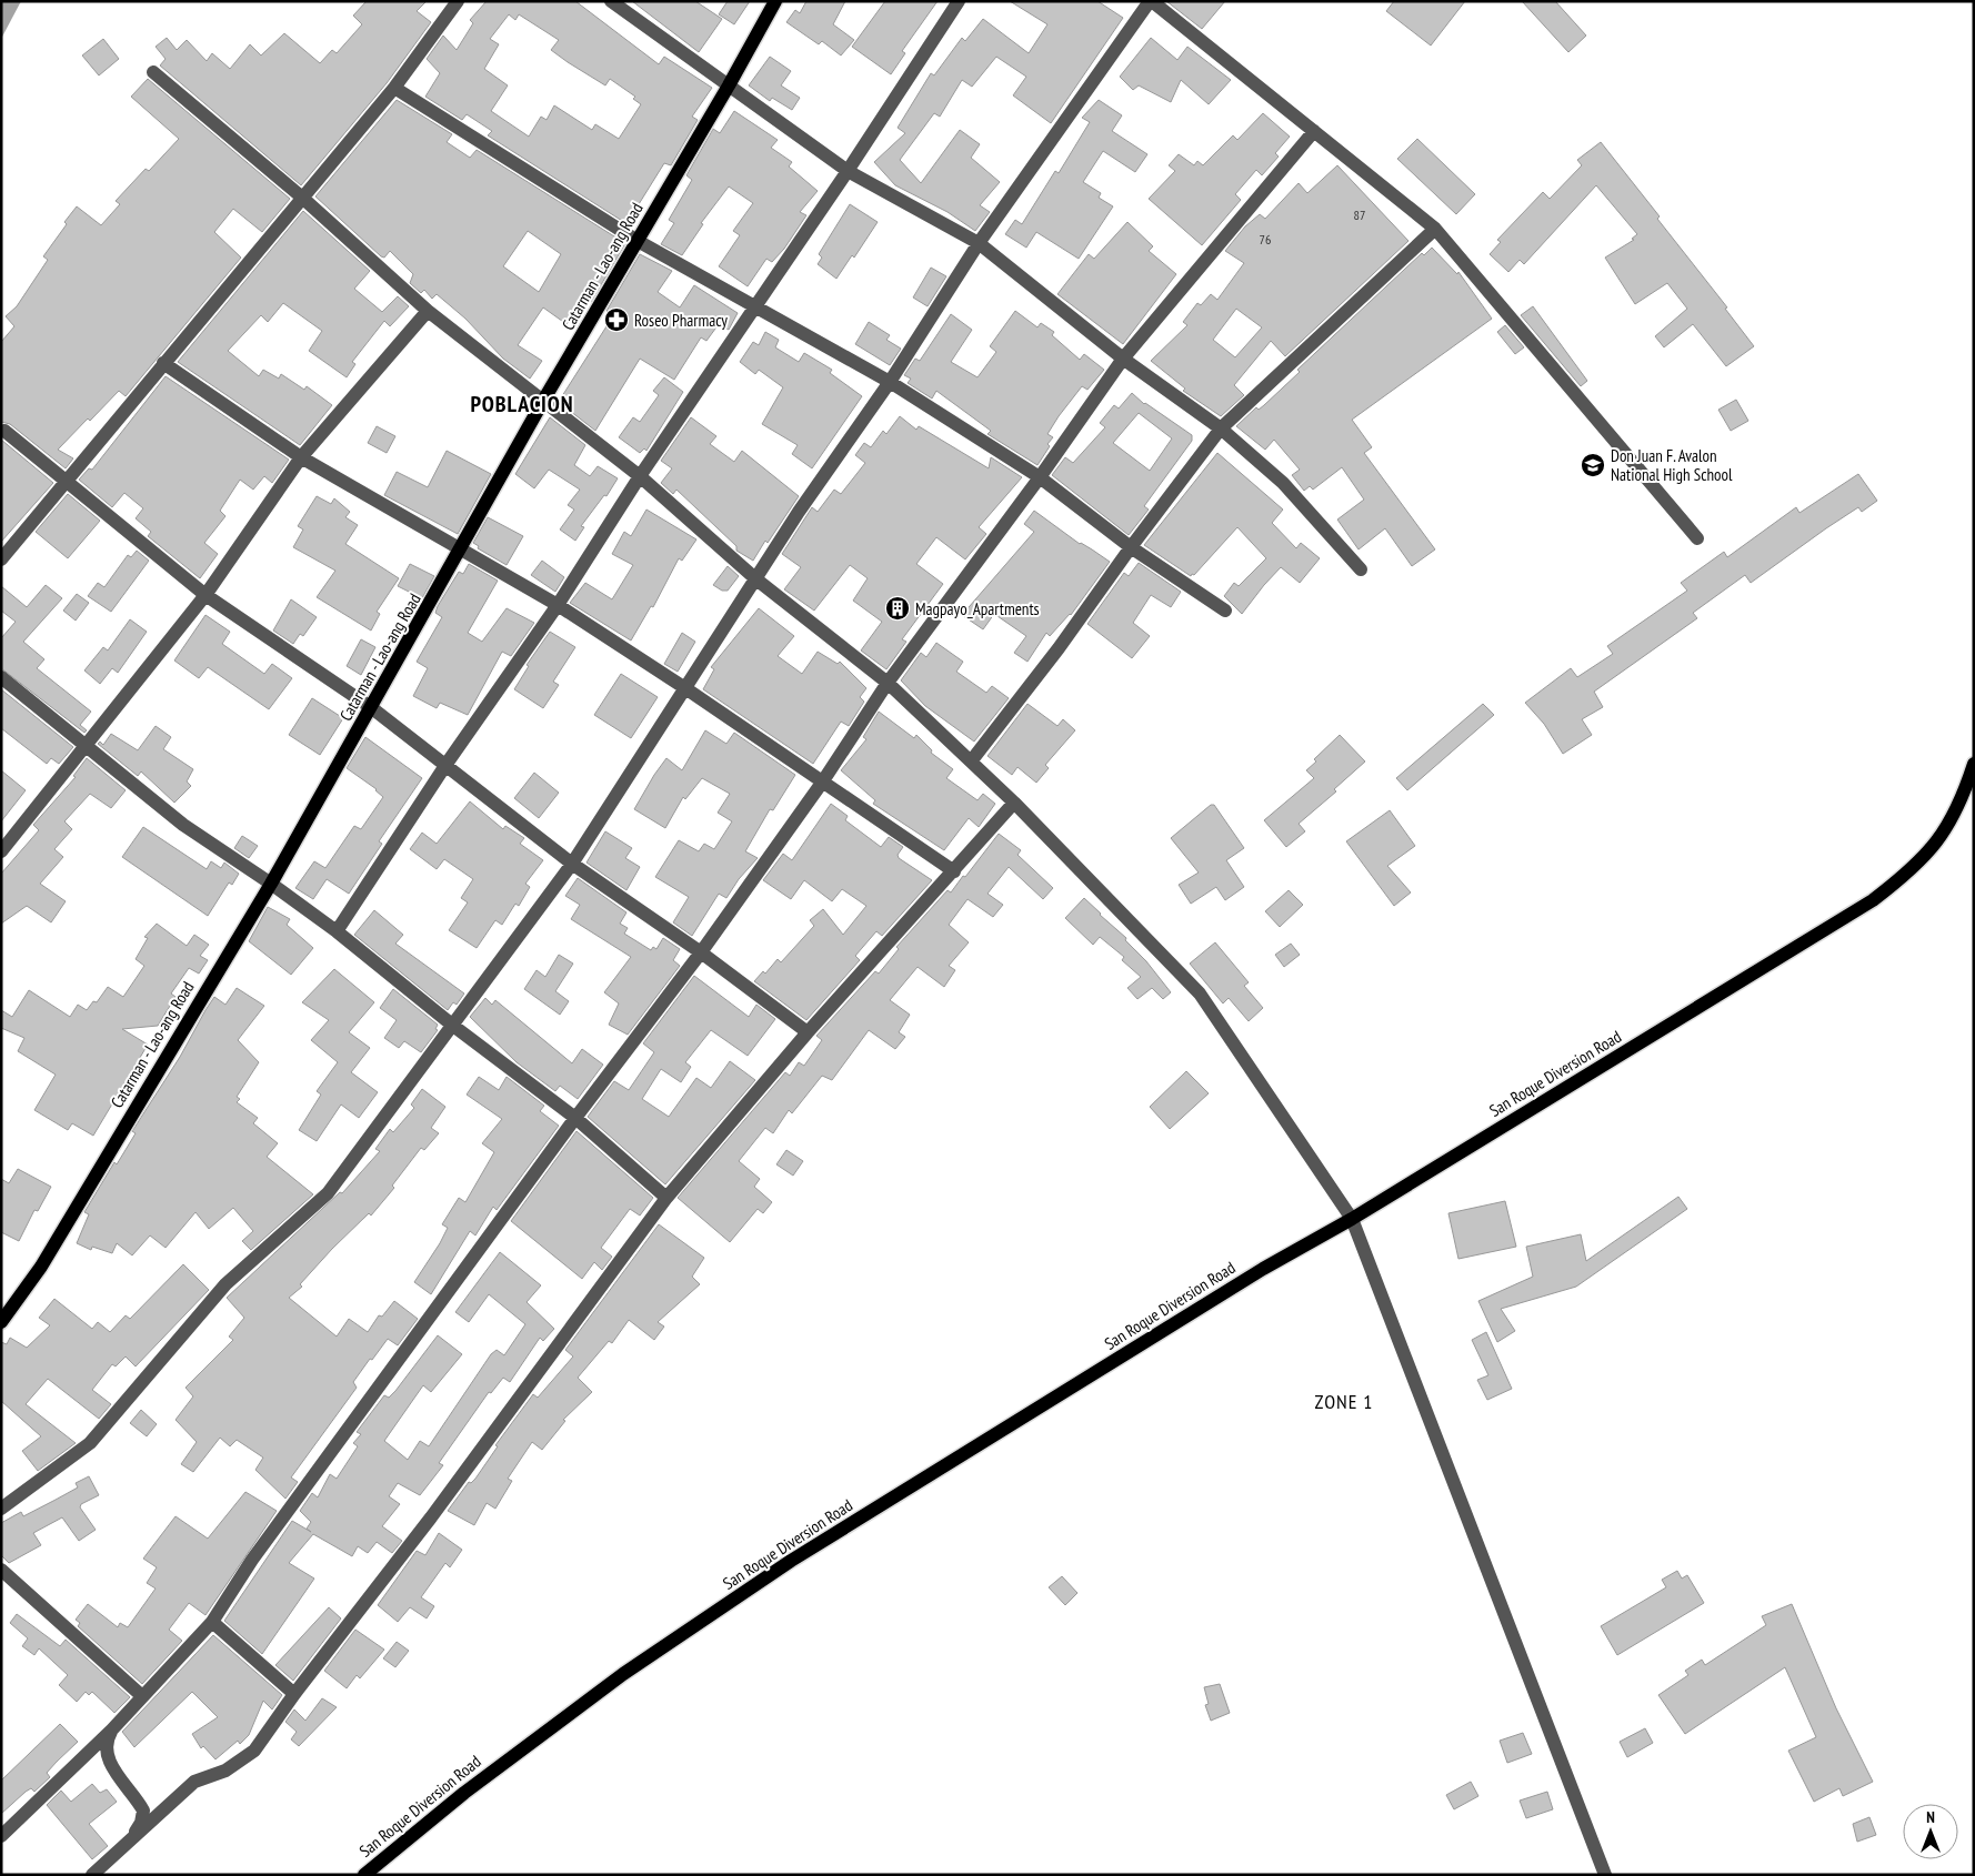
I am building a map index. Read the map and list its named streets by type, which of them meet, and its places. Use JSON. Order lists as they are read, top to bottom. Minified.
{"streets":{"main road":["Catarman - Lao-ang Road","San Roque Diversion Road"]},"districts":["POBLACION","ZONE 1"],"places":{"pharmacy":["Roseo Pharmacy"],"school or university":["Don Juan F. Avalon National High School"],"building":["Magpayo_Apartments"]},"house_numbers":["87","76"],"north":"top"}
